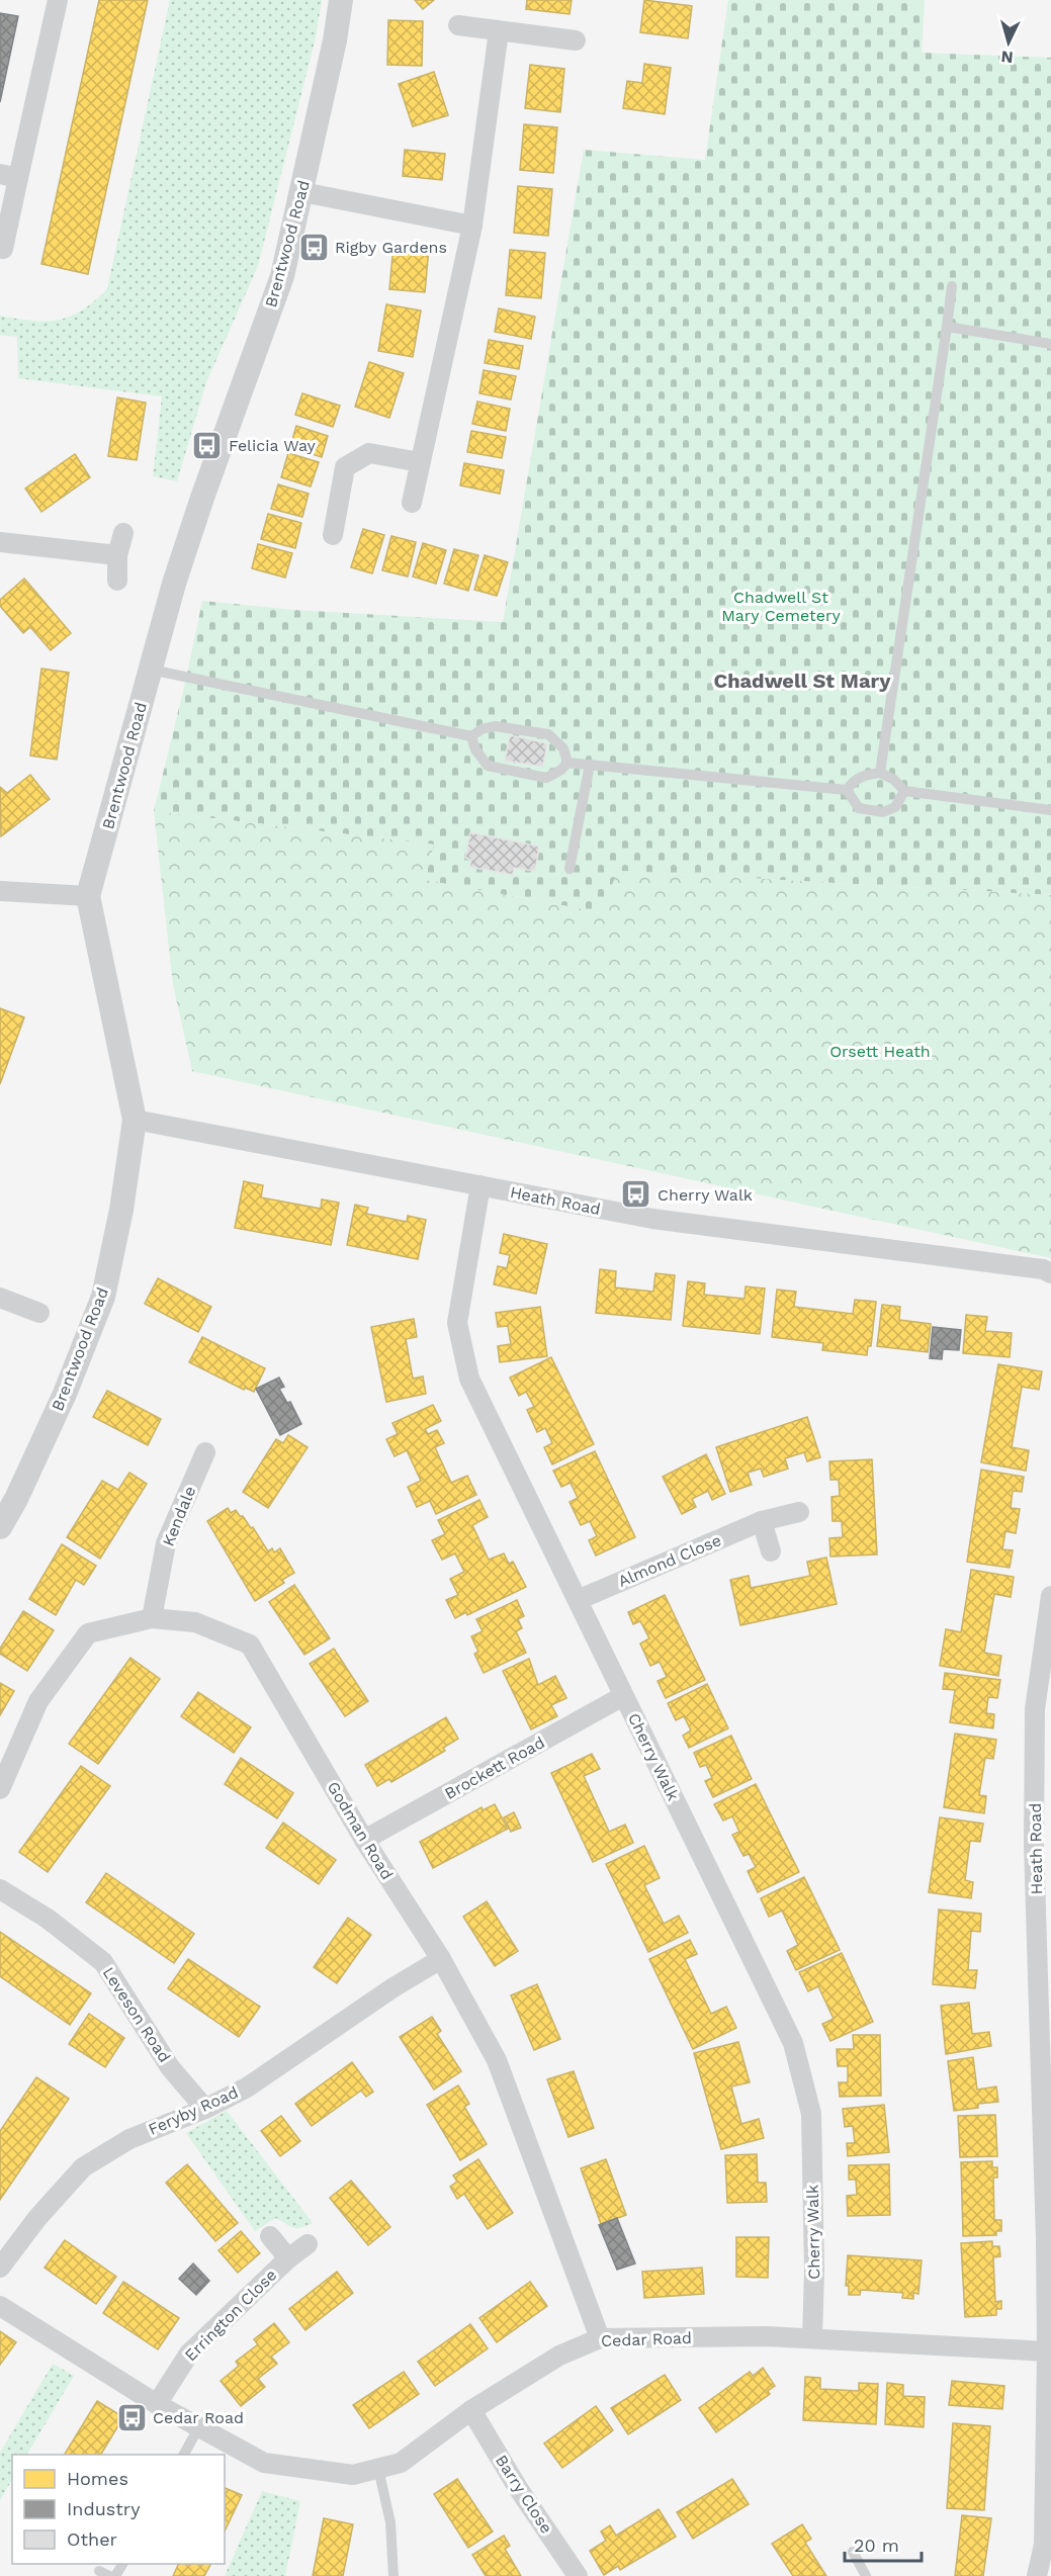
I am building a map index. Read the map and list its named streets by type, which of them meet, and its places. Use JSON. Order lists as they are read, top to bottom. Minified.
{"streets":{"street":["Brentwood Road","Heath Road","Kendale","Almond Close","Cherry Walk","Brockett Road","Godman Road","Leveson Road","Feryby Road","Errington Close","Cedar Road","Barry Close"]},"crossings":[["Brentwood Road","Heath Road"],["Heath Road","Cherry Walk"],["Heath Road","Cedar Road"],["Kendale","Godman Road"],["Almond Close","Cherry Walk"],["Cherry Walk","Brockett Road"],["Cherry Walk","Cedar Road"],["Brockett Road","Godman Road"],["Godman Road","Feryby Road"],["Godman Road","Cedar Road"],["Leveson Road","Feryby Road"],["Errington Close","Cedar Road"],["Cedar Road","Barry Close"]],"districts":["Chadwell St Mary"],"parks":["Chadwell St Mary Cemetery","Orsett Heath"],"places":{"bus stop":["Rigby Gardens","Felicia Way","Cherry Walk","Cedar Road"]},"legend":["Homes","Industry","Other"],"scale_bar":"20 m","north":"bottom"}
